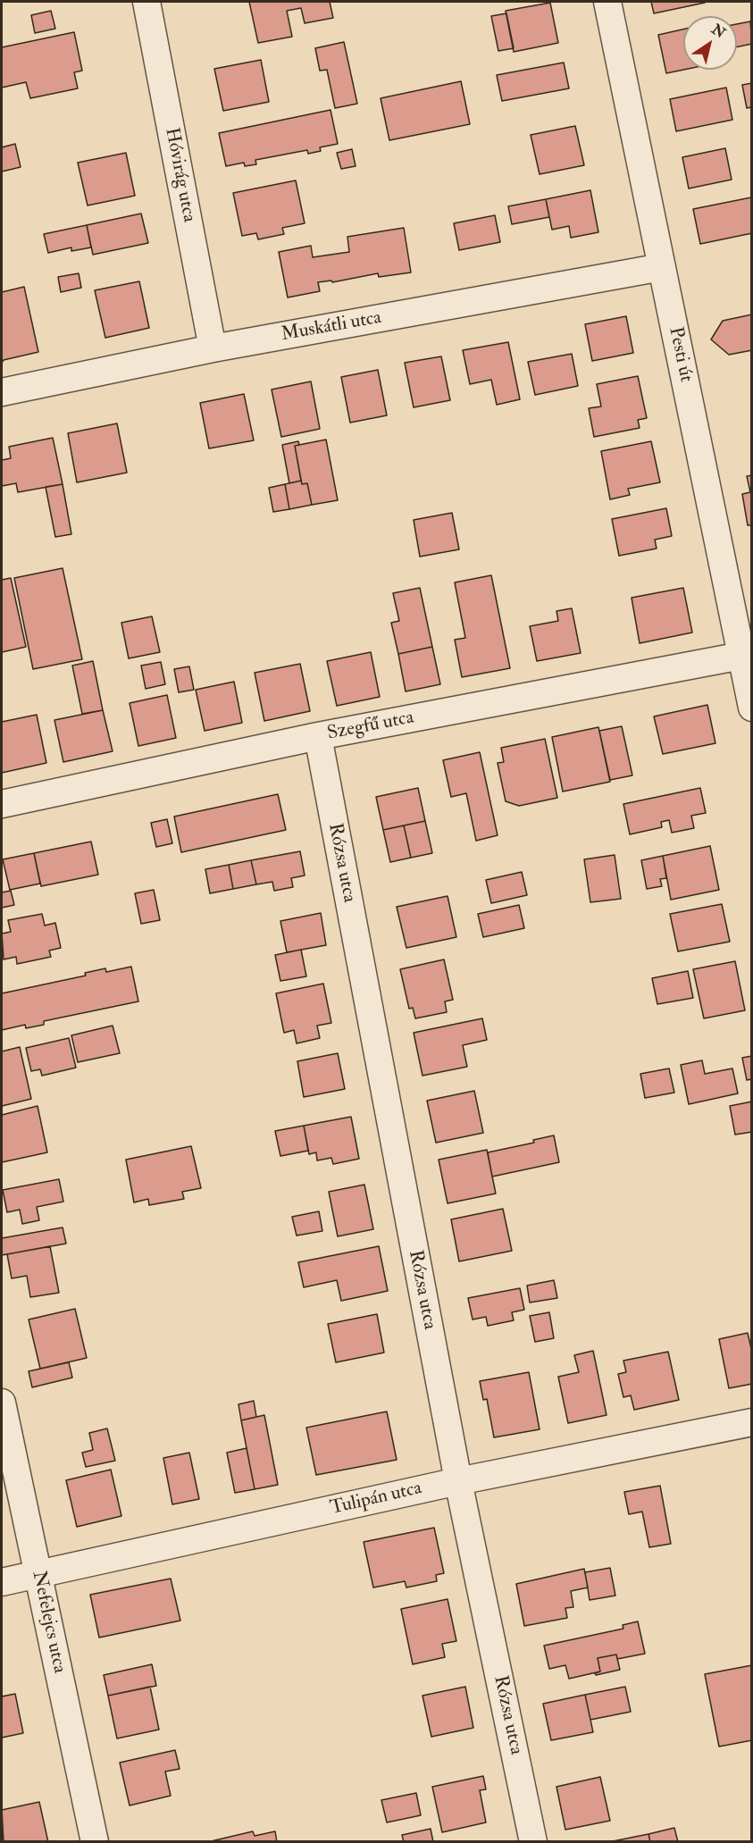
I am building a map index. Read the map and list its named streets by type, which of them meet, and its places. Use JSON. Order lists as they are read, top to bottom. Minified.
{"streets":{"street":["Hóvirág utca","Muskátli utca","Pesti út","Szegfű utca","Rózsa utca","Tulipán utca","Nefelejcs utca"]},"crossings":[["Hóvirág utca","Muskátli utca"],["Muskátli utca","Pesti út"],["Pesti út","Szegfű utca"],["Szegfű utca","Rózsa utca"],["Rózsa utca","Tulipán utca"],["Tulipán utca","Nefelejcs utca"]],"north":"top right"}
